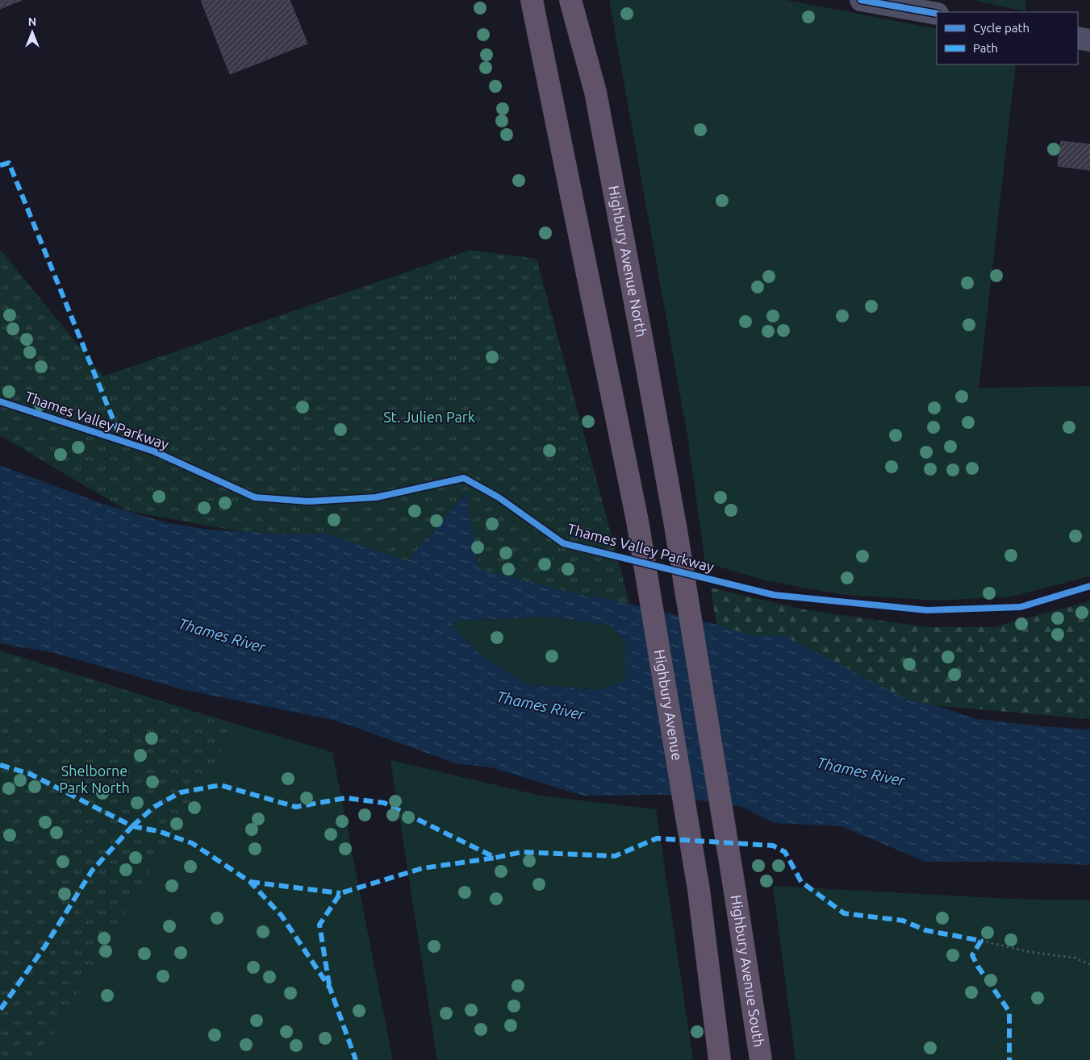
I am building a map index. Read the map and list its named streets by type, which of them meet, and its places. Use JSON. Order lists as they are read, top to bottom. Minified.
{"streets":{"highway":["Highbury Avenue North","Highbury Avenue","Highbury Avenue South"],"cycle path":["Thames Valley Parkway"]},"crossings":[["Highbury Avenue North","Highbury Avenue South"]],"water":["Thames River"],"parks":["St. Julien Park","Shelborne Park North"],"legend":["Cycle path","Path"],"north":"top"}
